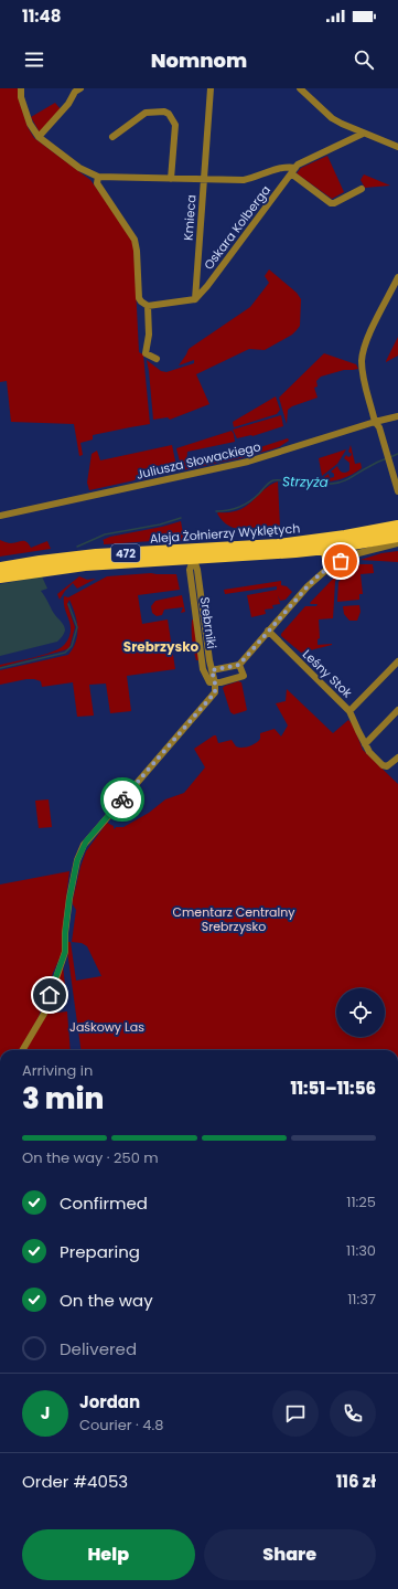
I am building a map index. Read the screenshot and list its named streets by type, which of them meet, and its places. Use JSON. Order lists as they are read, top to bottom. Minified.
{"streets":{"main road":["Aleja Żołnierzy Wyklętych","472"],"street":["Kmieca","Oskara Kolberga","Juliusza Słowackiego","Srebrniki","Leśny Stok"]},"crossings":[["Kmieca","Oskara Kolberga"],["Aleja Żołnierzy Wyklętych","Srebrniki"]],"districts":["Srebrzysko"],"water":["Strzyża"],"parks":["Cmentarz Centralny Srebrzysko","Jaśkowy Las"],"page":{"status":"11:48","header":"Nomnom","heading":["3 min","Arriving in","11:51–11:56"],"panel":["Jordan","Courier · 4.8","Order #4053","116 zł"],"bar":"On the way · 250 m","list":[["Confirmed","11:25"],["Preparing","11:30"],["On the way","11:37"],"Delivered"],"round":"J","buttons":["Help","Share"]}}
